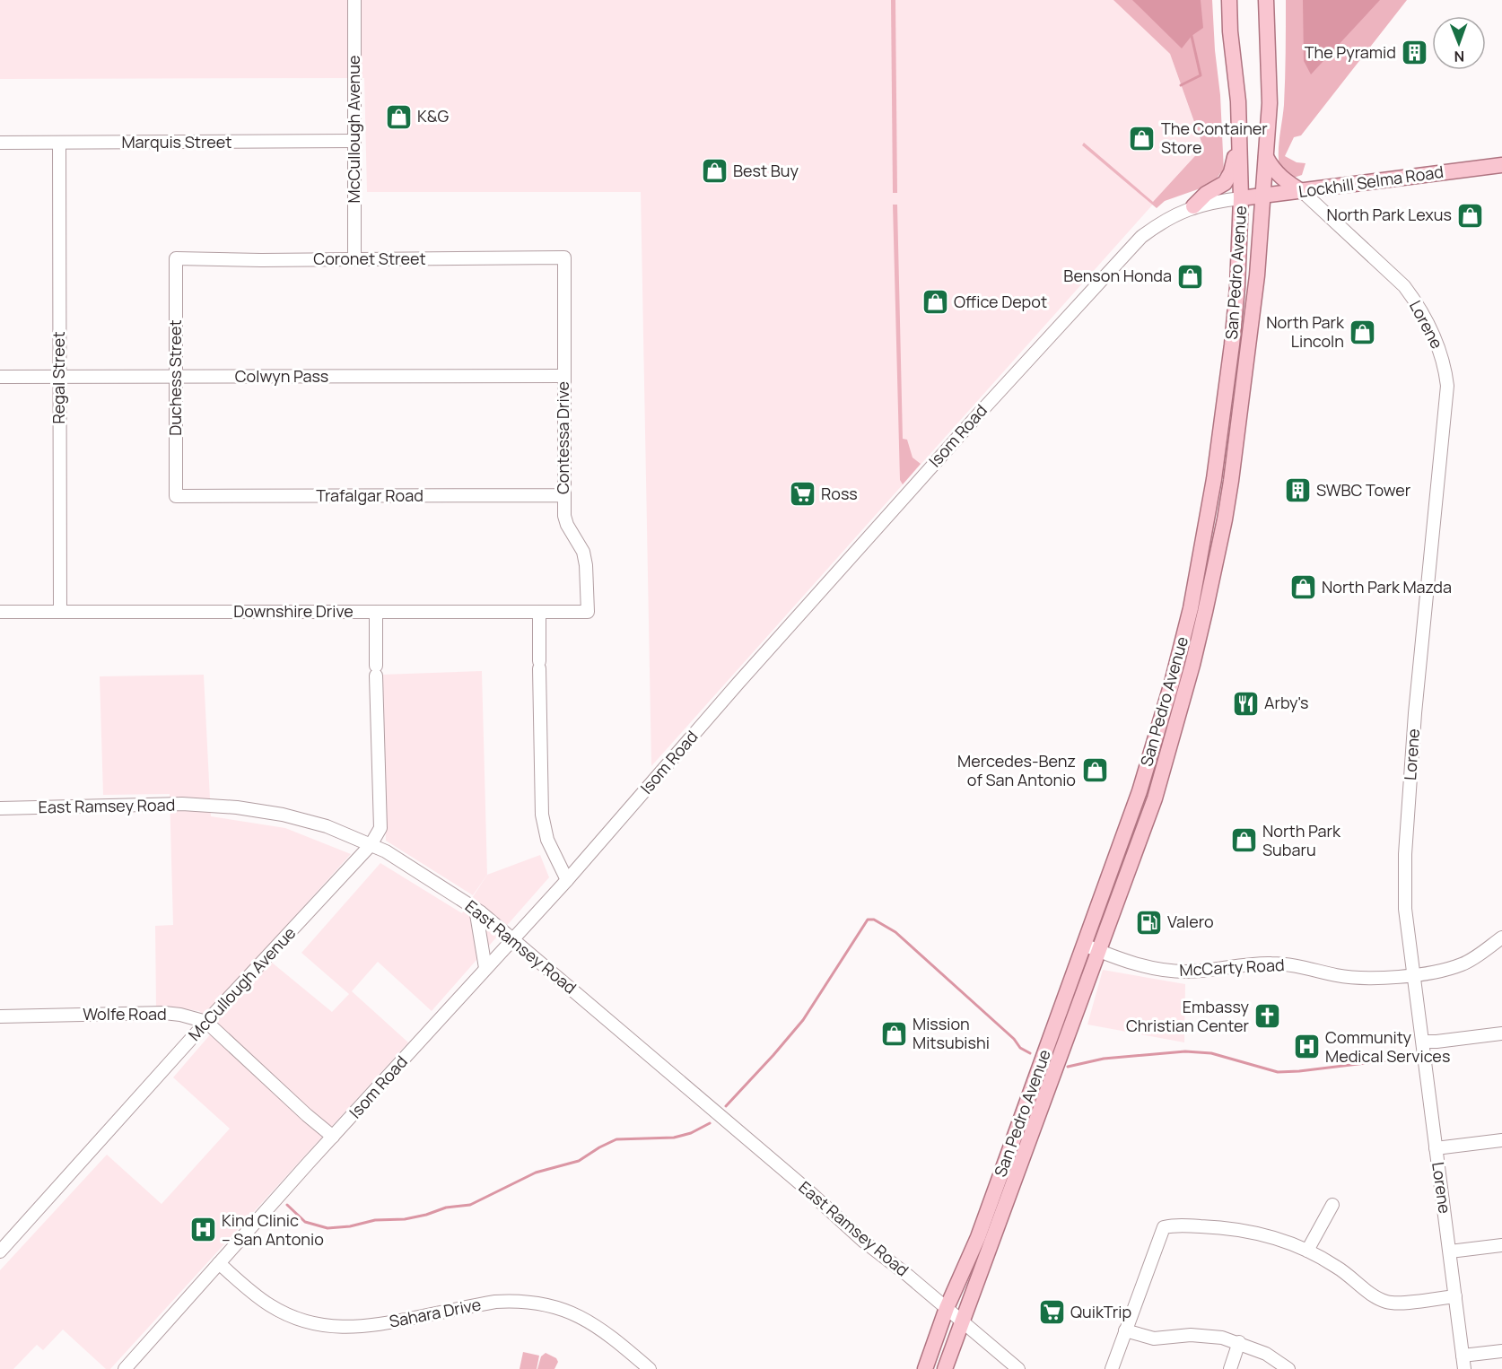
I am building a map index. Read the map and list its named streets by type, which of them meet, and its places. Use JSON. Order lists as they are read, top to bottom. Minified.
{"streets":{"main road":["Lockhill Selma Road","San Pedro Avenue"],"street":["McCullough Avenue","Marquis Street","Coronet Street","Lorene","Colwyn Pass","Regal Street","Duchess Street","Isom Road","Contessa Drive","Trafalgar Road","Downshire Drive","East Ramsey Road","McCarty Road","Wolfe Road","Sahara Drive"]},"crossings":[["McCullough Avenue","Marquis Street"],["McCullough Avenue","Coronet Street"],["McCullough Avenue","Downshire Drive"],["McCullough Avenue","East Ramsey Road"],["McCullough Avenue","Wolfe Road"],["Marquis Street","Regal Street"],["Lockhill Selma Road","San Pedro Avenue"],["Lockhill Selma Road","Lorene"],["Lockhill Selma Road","Isom Road"],["Coronet Street","Duchess Street"],["Coronet Street","Contessa Drive"],["San Pedro Avenue","Isom Road"],["San Pedro Avenue","East Ramsey Road"],["San Pedro Avenue","McCarty Road"],["Lorene","McCarty Road"],["Colwyn Pass","Regal Street"],["Colwyn Pass","Duchess Street"],["Colwyn Pass","Contessa Drive"],["Regal Street","Downshire Drive"],["Duchess Street","Trafalgar Road"],["Isom Road","East Ramsey Road"],["Isom Road","Wolfe Road"],["Isom Road","Sahara Drive"],["Contessa Drive","Trafalgar Road"],["Contessa Drive","Downshire Drive"]],"places":{"building":["The Pyramid","SWBC Tower"],"shop":["K&G","The Container Store","Best Buy","North Park Lexus","Benson Honda","Office Depot","North Park Lincoln","North Park Mazda","Mercedes-Benz of San Antonio","North Park Subaru","Mission Mitsubishi"],"supermarket":["Ross","QuikTrip"],"restaurant":["Arby's"],"fuel station":["Valero"],"church":["Embassy Christian Center"],"hospital":["Community Medical Services","Kind Clinic – San Antonio"]},"north":"bottom"}
